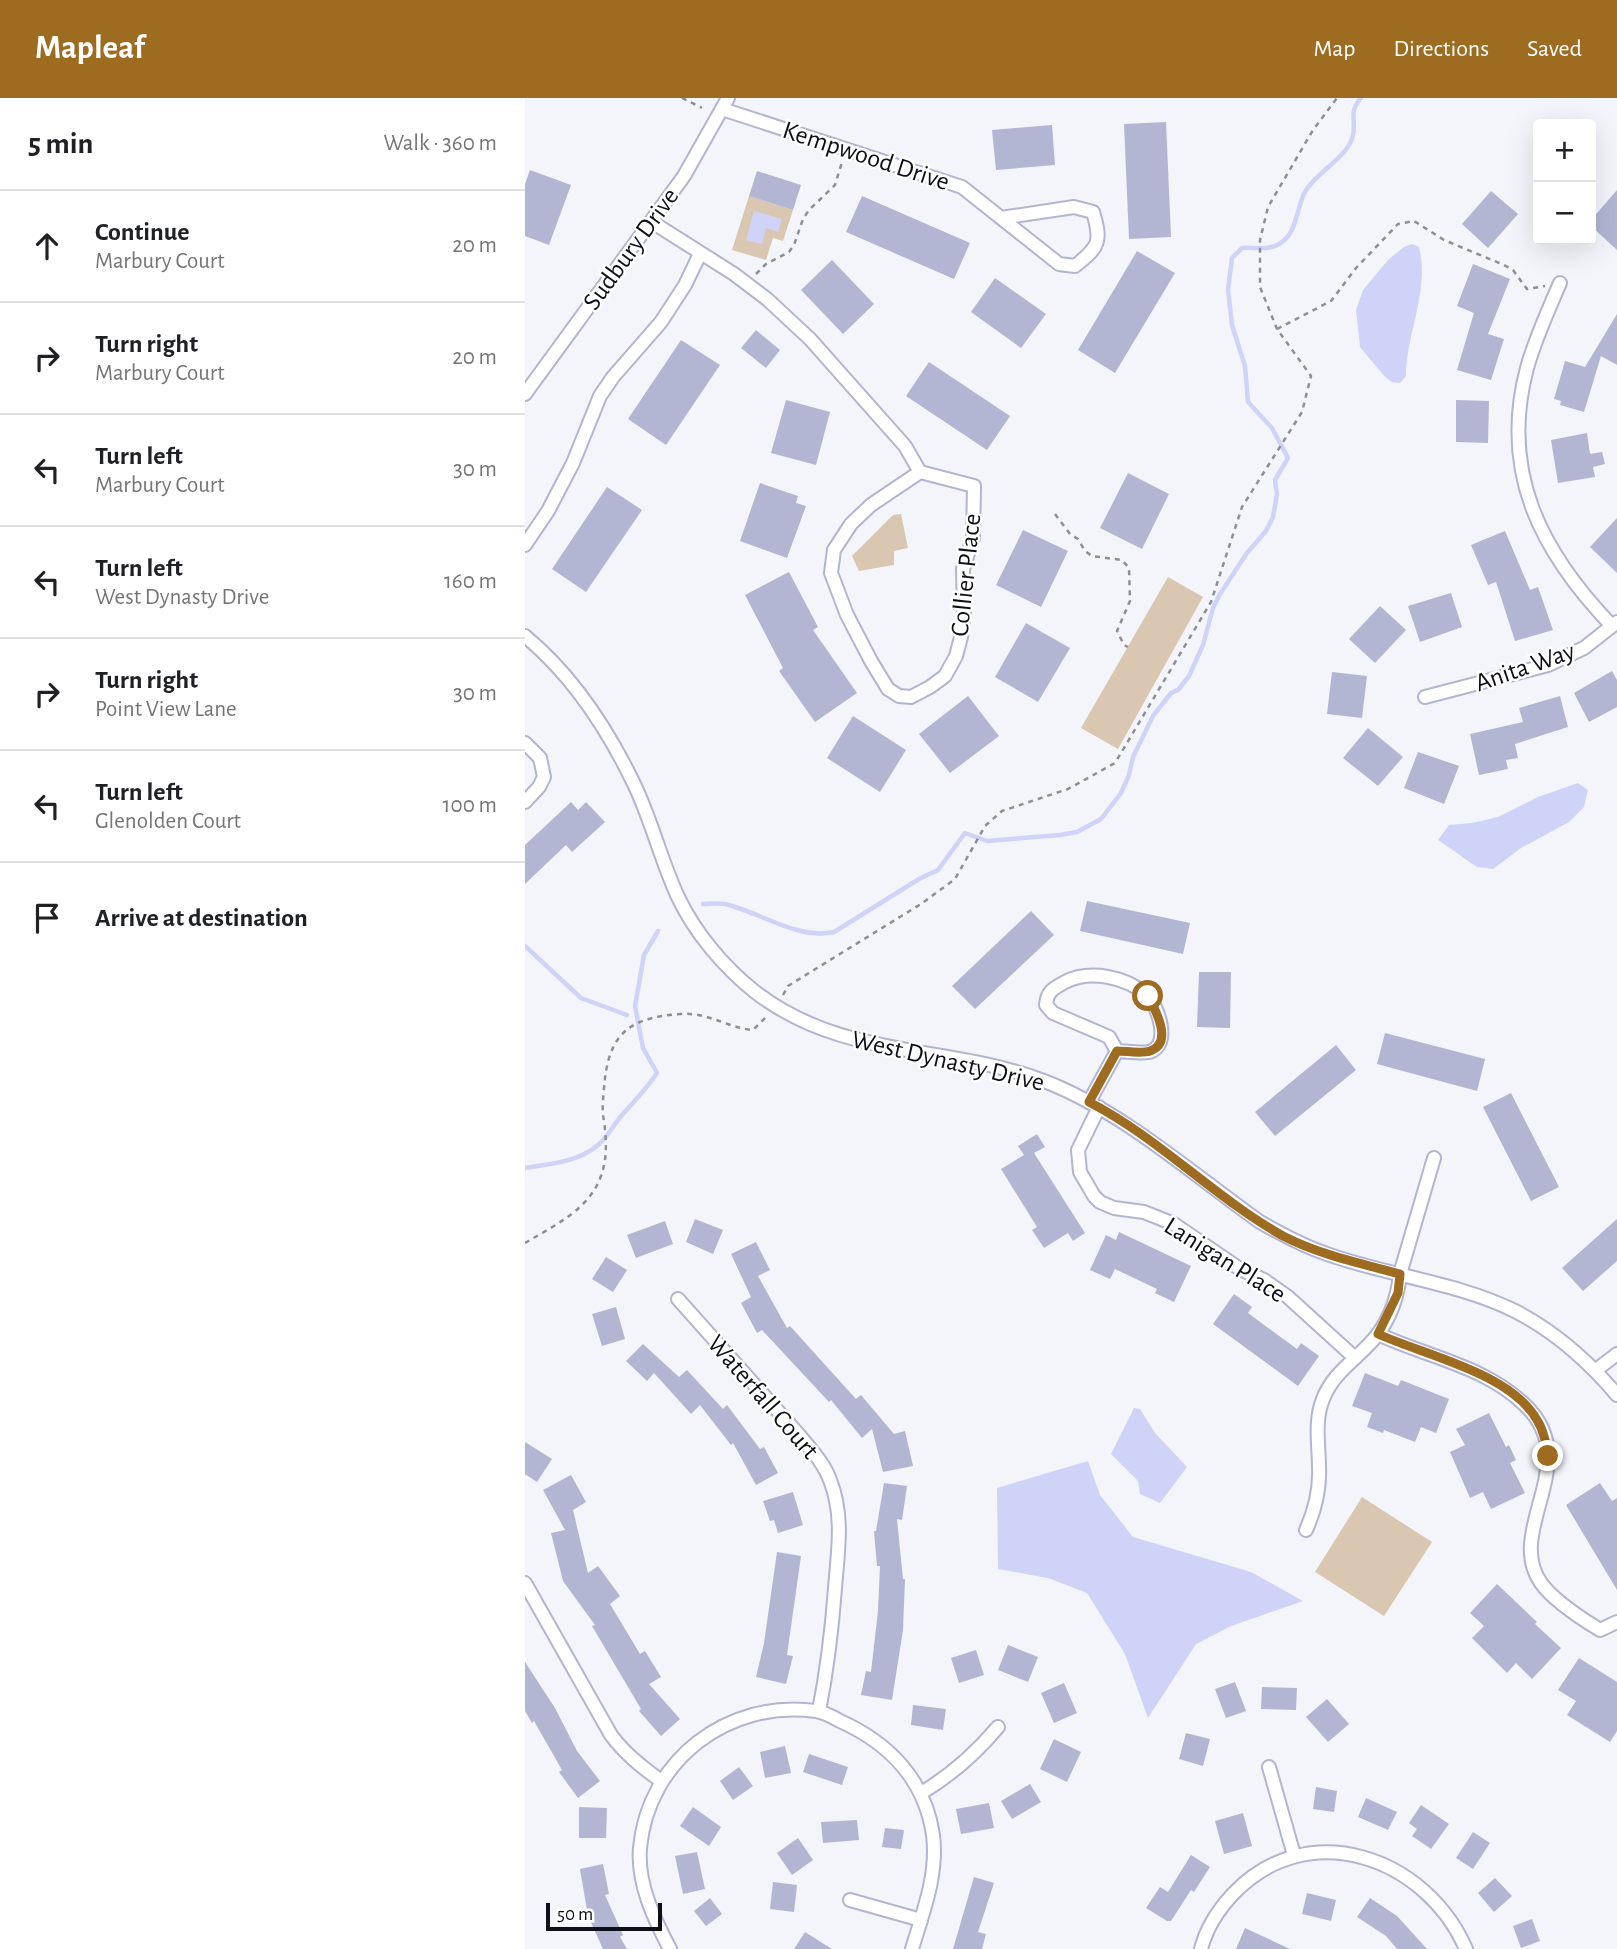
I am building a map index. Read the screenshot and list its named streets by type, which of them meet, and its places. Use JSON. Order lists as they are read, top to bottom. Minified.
{"streets":{"street":["Kempwood Drive","Sudbury Drive","Collier Place","Anita Way","West Dynasty Drive","Lanigan Place","Waterfall Court"]},"crossings":[["Kempwood Drive","Sudbury Drive"],["West Dynasty Drive","Lanigan Place"]],"scale_bar":"50 m","page":{"header":"Mapleaf","nav":["Map","Directions","Saved"],"heading":["5 min","Walk · 360 m"],"map_buttons":["+","−"],"list":[["Continue","Marbury Court","20 m"],["Turn right","Marbury Court","20 m"],["Turn left","Marbury Court","30 m"],["Turn left","West Dynasty Drive","160 m"],["Turn right","Point View Lane","30 m"],["Turn left","Glenolden Court","100 m"],"Arrive at destination"],"scale":"50 m"}}
